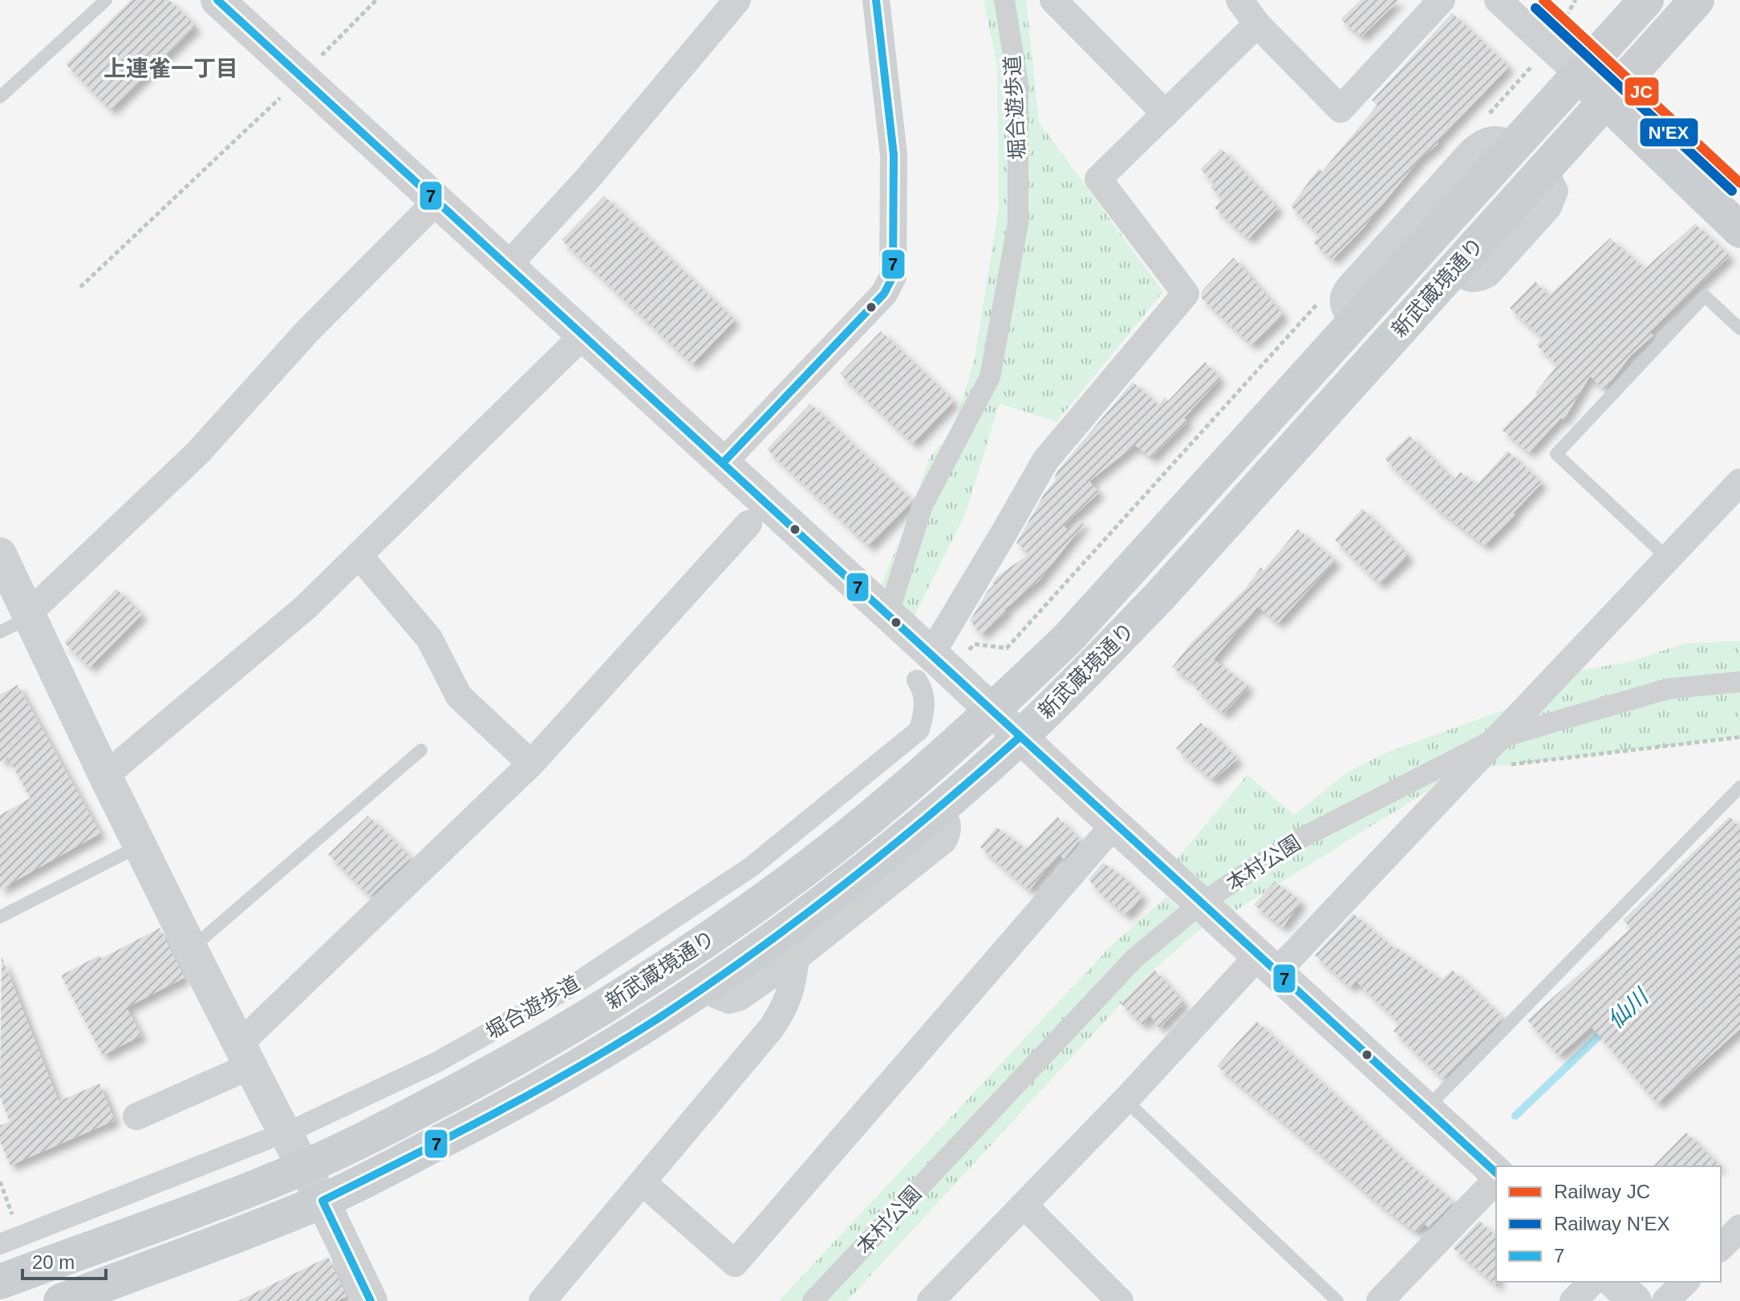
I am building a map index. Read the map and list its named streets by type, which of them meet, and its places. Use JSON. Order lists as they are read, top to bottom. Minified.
{"streets":{"main road":["新武蔵境通り"],"street":["堀合遊歩道","本村公園"]},"districts":["上連雀一丁目"],"water":["仙川"],"lines":["rail line JC","transit line 7","rail line N'EX"],"legend":["Railway JC","Railway N'EX","7"],"scale_bar":"20 m"}
